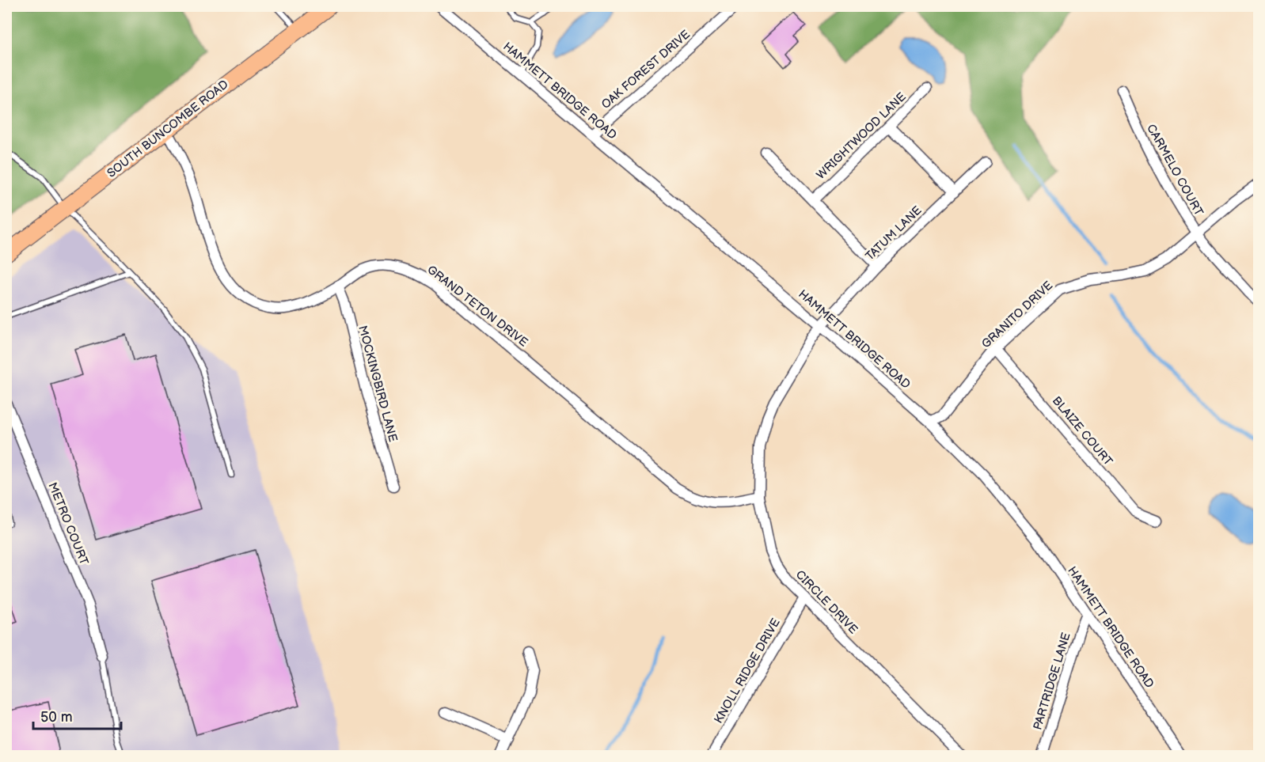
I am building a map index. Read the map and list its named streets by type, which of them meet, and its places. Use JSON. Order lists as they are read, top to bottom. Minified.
{"streets":{"main road":["SOUTH BUNCOMBE ROAD"],"street":["OAK FOREST DRIVE","HAMMETT BRIDGE ROAD","WRIGHTWOOD LANE","CARMELO COURT","TATUM LANE","GRAND TETON DRIVE","GRANITO DRIVE","MOCKINGBIRD LANE","BLAIZE COURT","METRO COURT","CIRCLE DRIVE","KNOLL RIDGE DRIVE","PARTRIDGE LANE"]},"crossings":[["OAK FOREST DRIVE","HAMMETT BRIDGE ROAD"],["HAMMETT BRIDGE ROAD","TATUM LANE"],["HAMMETT BRIDGE ROAD","GRANITO DRIVE"],["HAMMETT BRIDGE ROAD","CIRCLE DRIVE"],["HAMMETT BRIDGE ROAD","PARTRIDGE LANE"],["SOUTH BUNCOMBE ROAD","GRAND TETON DRIVE"],["CARMELO COURT","GRANITO DRIVE"],["TATUM LANE","CIRCLE DRIVE"],["GRAND TETON DRIVE","MOCKINGBIRD LANE"],["GRAND TETON DRIVE","CIRCLE DRIVE"],["GRANITO DRIVE","BLAIZE COURT"],["CIRCLE DRIVE","KNOLL RIDGE DRIVE"]],"scale_bar":"50 m"}
